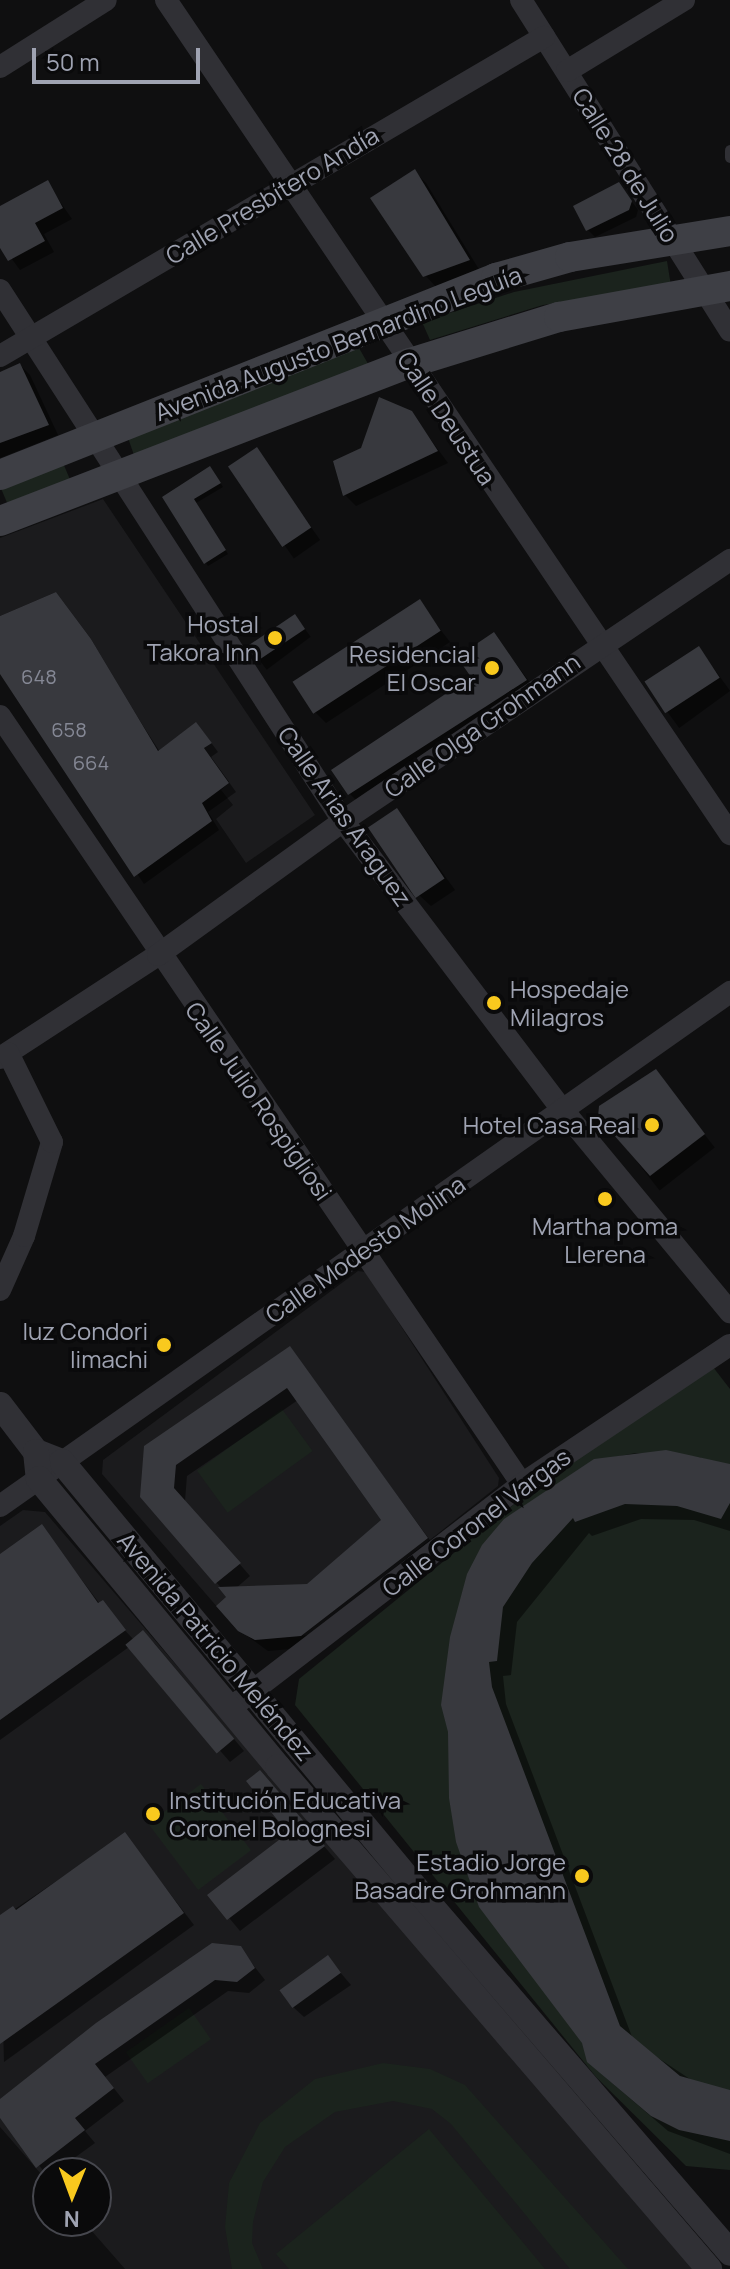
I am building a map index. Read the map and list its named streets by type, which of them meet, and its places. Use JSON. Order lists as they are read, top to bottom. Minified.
{"streets":{"main road":["Avenida Augusto Bernardino Leguía"],"street":["Calle 28 de Julio","Calle Presbítero Andía","Calle Deustua","Calle Olga Grohmann","Calle Arias Araguez","Calle Julio Rospigliosi","Calle Modesto Molina","Calle Coronel Vargas","Avenida Patricio Meléndez"]},"crossings":[["Calle 28 de Julio","Calle Presbítero Andía"],["Calle 28 de Julio","Avenida Augusto Bernardino Leguía"],["Calle Presbítero Andía","Calle Deustua"],["Calle Presbítero Andía","Calle Arias Araguez"],["Avenida Augusto Bernardino Leguía","Calle Deustua"],["Avenida Augusto Bernardino Leguía","Calle Arias Araguez"],["Calle Deustua","Calle Olga Grohmann"],["Calle Olga Grohmann","Calle Arias Araguez"],["Calle Olga Grohmann","Calle Julio Rospigliosi"],["Calle Arias Araguez","Calle Modesto Molina"],["Calle Julio Rospigliosi","Calle Modesto Molina"],["Calle Julio Rospigliosi","Calle Coronel Vargas"],["Calle Modesto Molina","Avenida Patricio Meléndez"],["Calle Coronel Vargas","Avenida Patricio Meléndez"]],"places":["Hostal Takora Inn","Residencial El Oscar","Hospedaje Milagros","Hotel Casa Real","Martha poma Llerena","luz Condori limachi","Institución Educativa Coronel Bolognesi","Estadio Jorge Basadre Grohmann"],"house_numbers":["648","658","664"],"scale_bar":"50 m","north":"bottom"}
